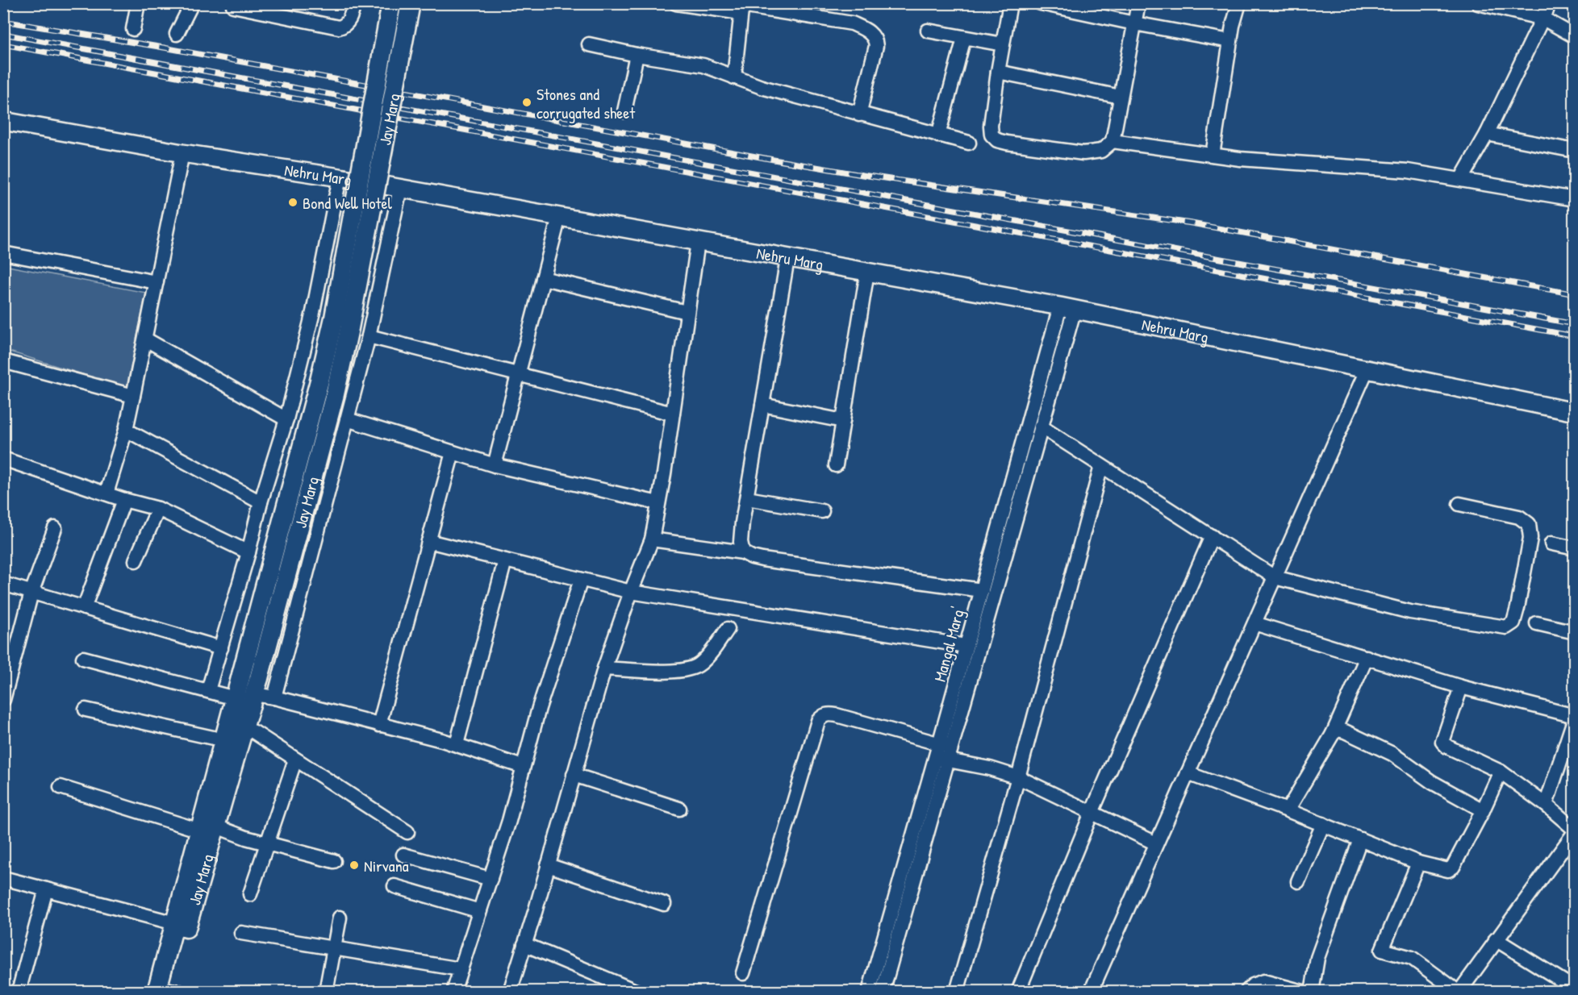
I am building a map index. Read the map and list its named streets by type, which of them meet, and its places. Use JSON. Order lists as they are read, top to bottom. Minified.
{"streets":{"main road":["Jay Marg"],"street":["Nehru Marg","Mangal Marg'"]},"crossings":[["Nehru Marg","Mangal Marg'"]],"places":["Stones and corrugated sheet","Bond Well Hotel","Nirvana"]}
